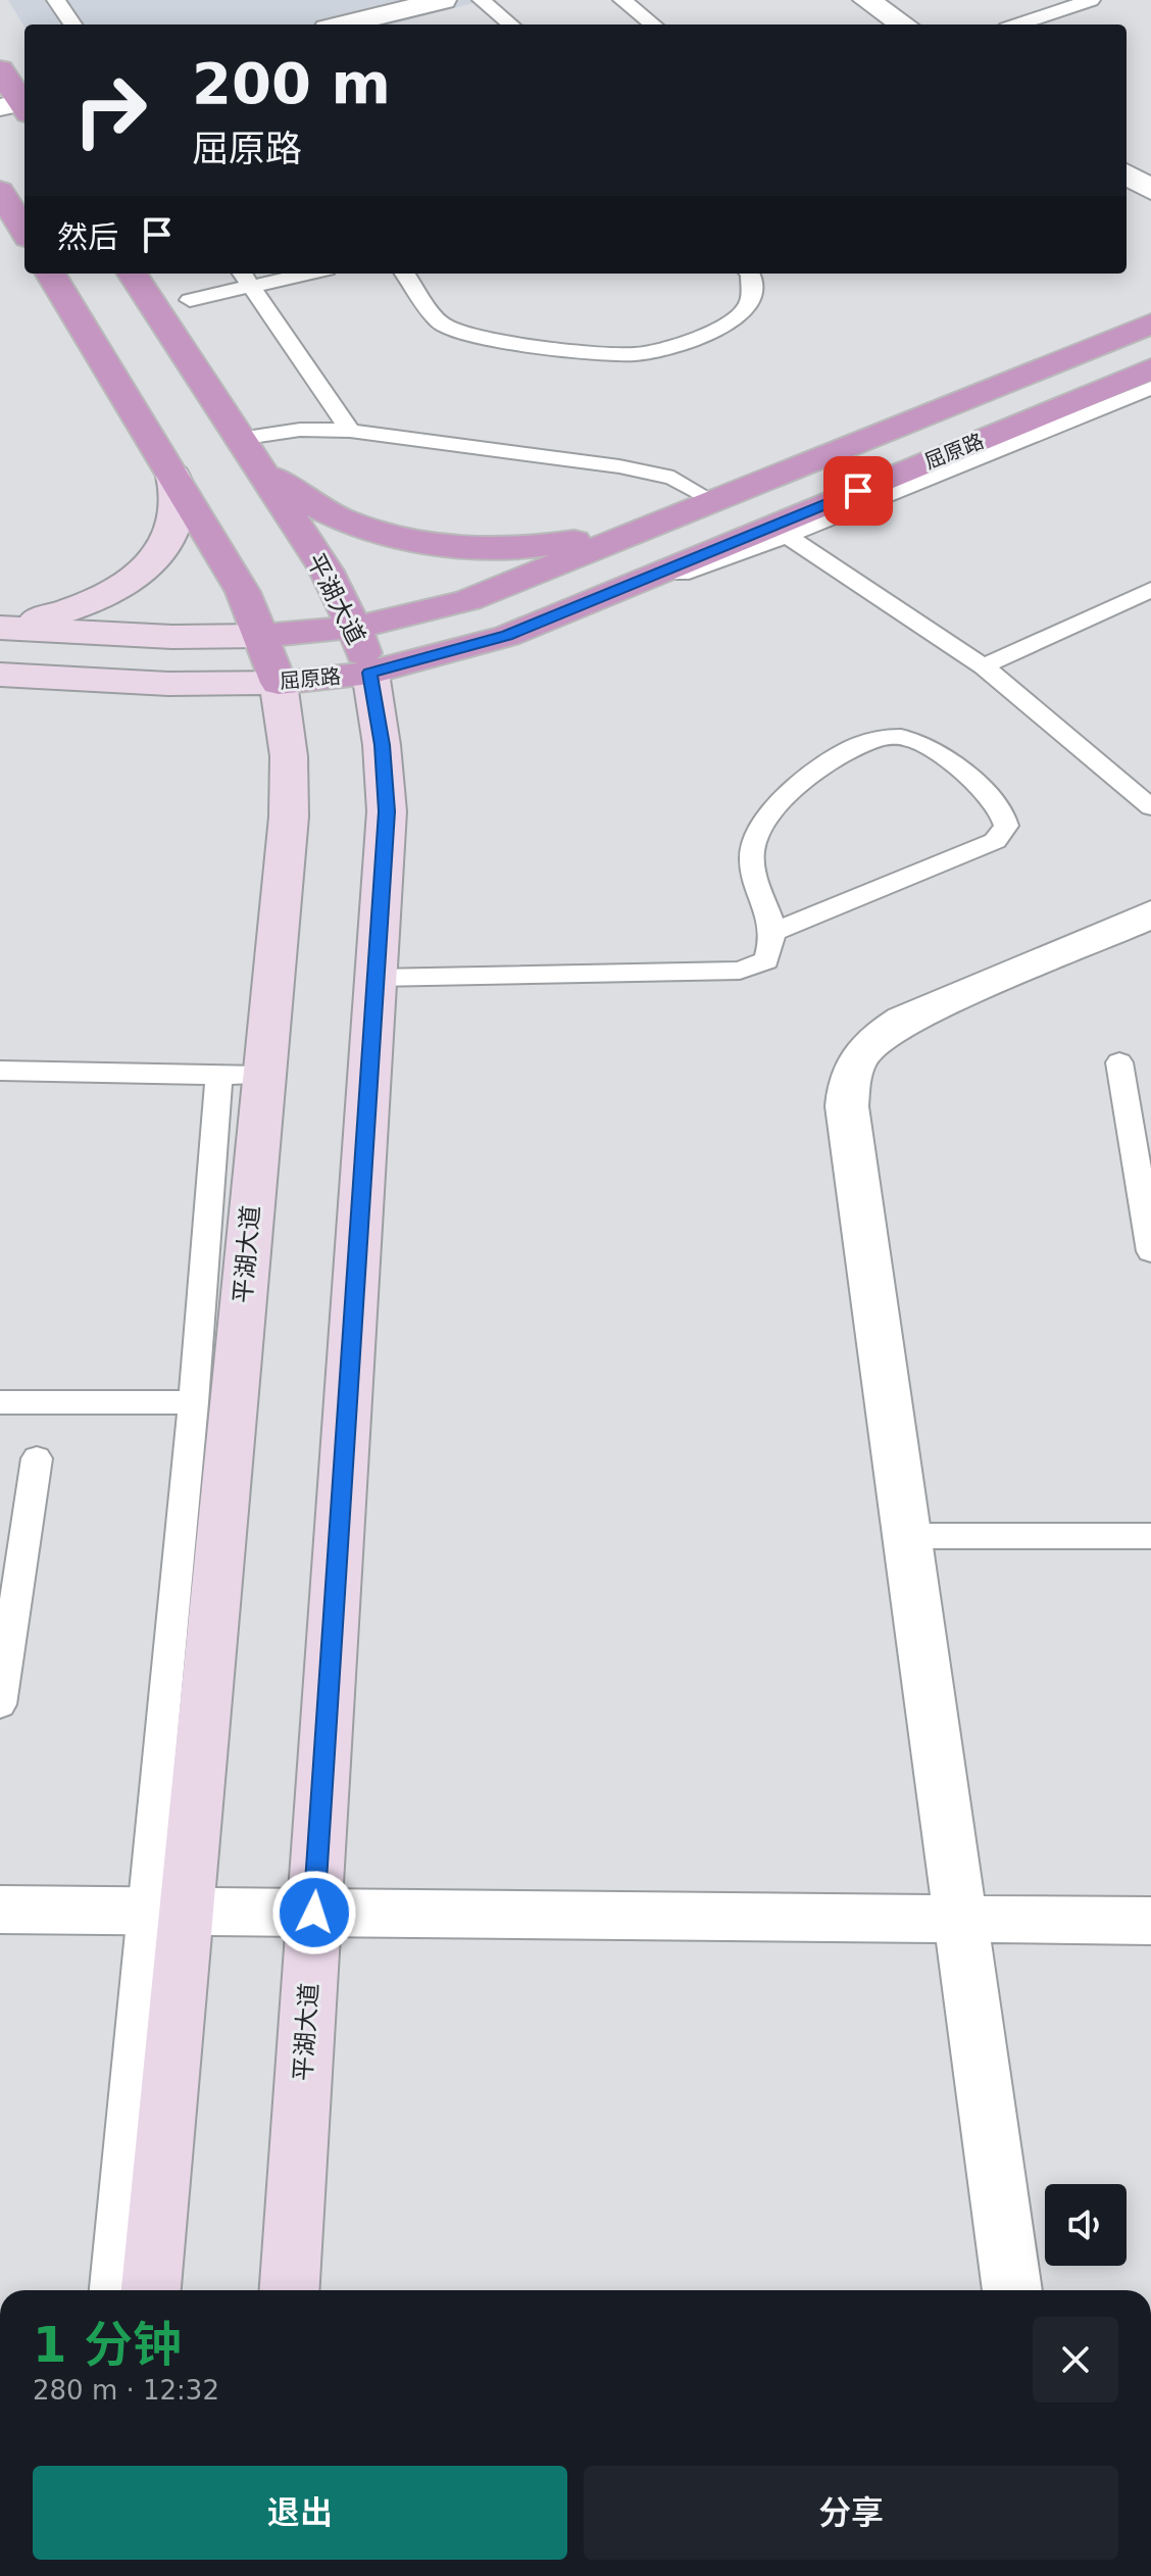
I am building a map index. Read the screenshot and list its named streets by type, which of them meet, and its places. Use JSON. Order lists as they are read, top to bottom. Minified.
{"streets":{"highway":["屈原路","平湖大道"]},"crossings":[["屈原路","平湖大道"]],"page":{"turn":["200 m","屈原路"],"then":"然后","heading":["1 分钟","280 m · 12:32"],"buttons":["退出","分享"]}}
